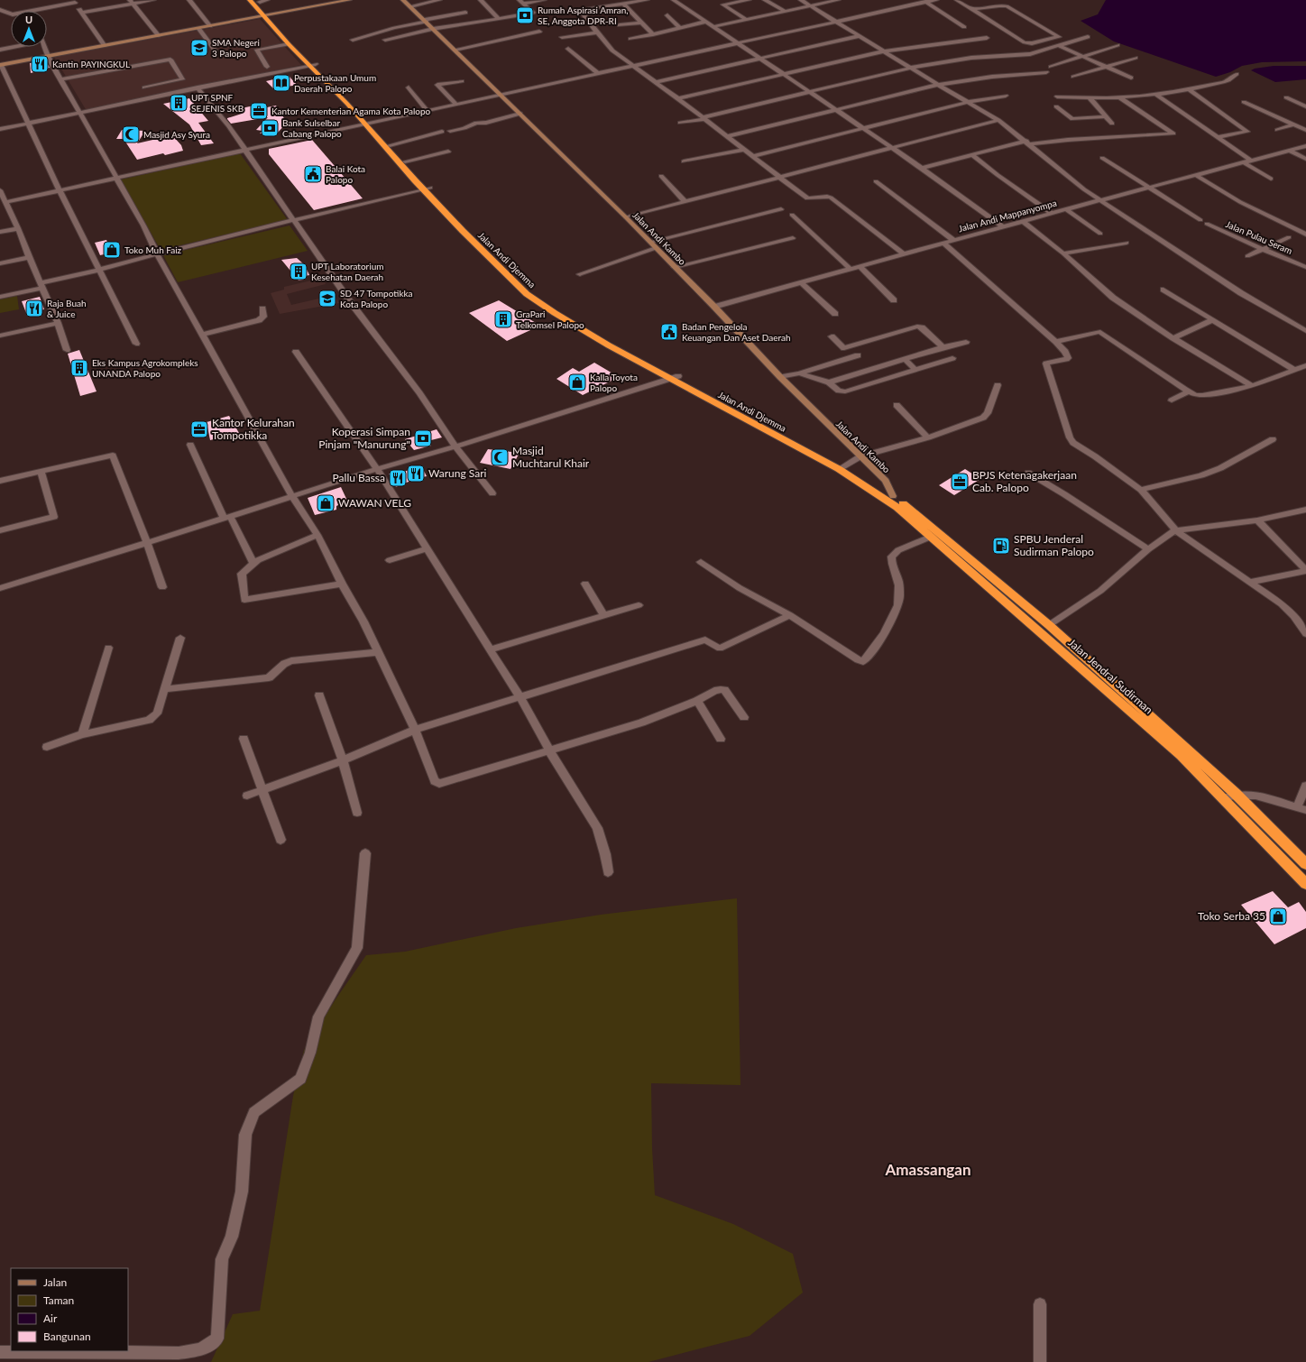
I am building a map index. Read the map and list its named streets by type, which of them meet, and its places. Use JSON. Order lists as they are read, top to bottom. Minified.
{"streets":{"highway":["Jalan Andi Djemma","Jalan Jendral Sudirman"],"street":["Jalan Andi Mappanyompa","Jalan Pulau Seram","Jalan Andi Kambo"]},"crossings":[["Jalan Andi Mappanyompa","Jalan Pulau Seram"],["Jalan Andi Mappanyompa","Jalan Andi Kambo"],["Jalan Andi Kambo","Jalan Andi Djemma"],["Jalan Andi Kambo","Jalan Jendral Sudirman"],["Jalan Andi Djemma","Jalan Jendral Sudirman"]],"districts":["Amassangan"],"places":{"bank":["Rumah Aspirasi Amran, SE, Anggota DPR-RI","Bank Sulselbar Cabang Palopo","Koperasi Simpan Pinjam \"Manurung\""],"school or university":["SMA Negeri 3 Palopo","SD 47 Tompotikka Kota Palopo"],"restaurant":["Kantin PAYINGKUL","Raja Buah & Juice","Warung Sari","Pallu Bassa"],"library":["Perpustakaan Umum Daerah Palopo"],"building":["UPT SPNF SEJENIS SKB","UPT Laboratorium Kesehatan Daerah","GraPari Telkomsel Palopo","Eks Kampus Agrokompleks UNANDA Palopo"],"office":["Kantor Kementerian Agama Kota Palopo","Kantor Kelurahan Tompotikka","BPJS Ketenagakerjaan Cab. Palopo"],"mosque":["Masjid Asy Syura","Masjid Muchtarul Khair"],"public building":["Balai Kota Palopo","Badan Pengelola Keuangan Dan Aset Daerah"],"shop":["Toko Muh Faiz","Kalla Toyota Palopo","WAWAN VELG","Toko Serba 35"],"fuel station":["SPBU Jenderal Sudirman Palopo"]},"legend":["Jalan","Taman","Air","Bangunan"],"north":"top"}
